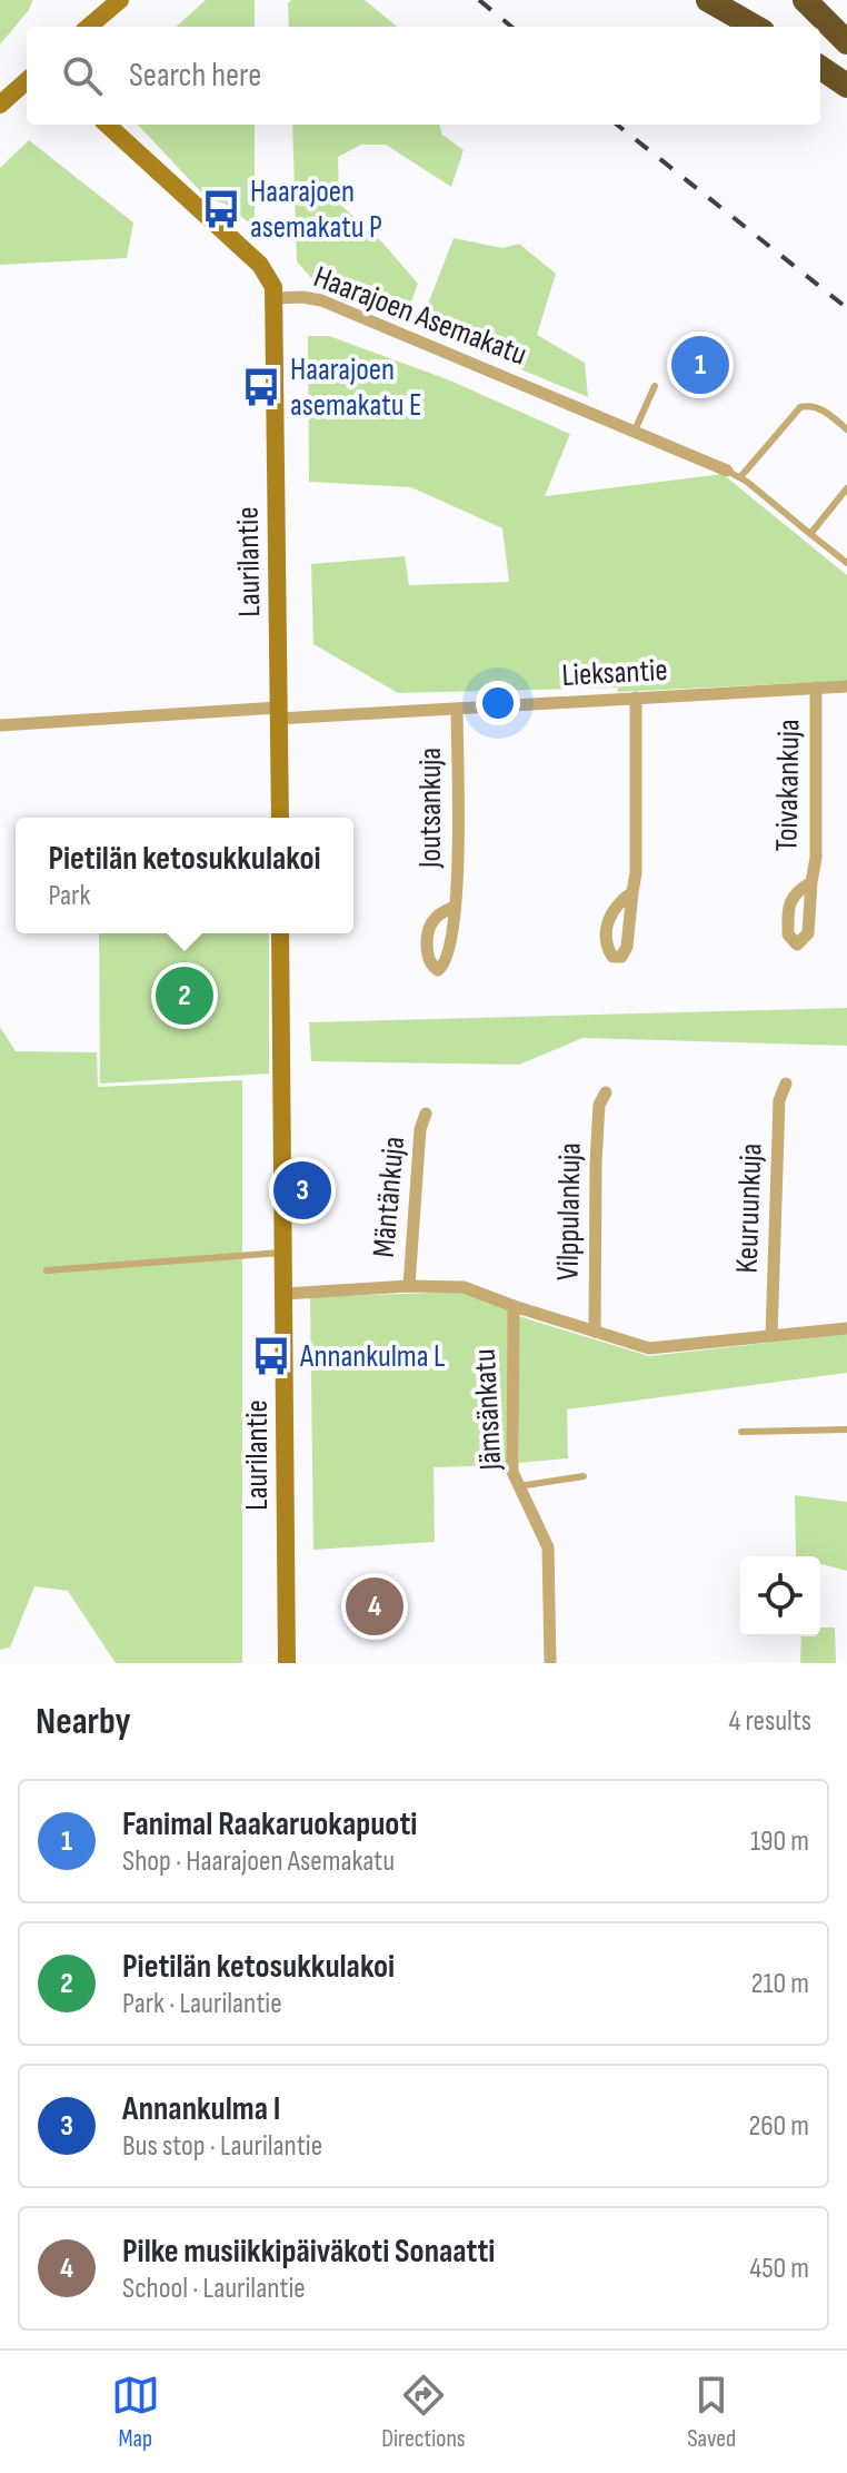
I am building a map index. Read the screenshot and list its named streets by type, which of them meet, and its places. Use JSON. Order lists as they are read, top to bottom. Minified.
{"streets":{"street":["Haarajoen Asemakatu","Laurilantie","Lieksantie","Toivakankuja","Joutsankuja","Mäntänkuja","Keuruunkuja","Vilppulankuja","Jämsänkatu"]},"crossings":[["Haarajoen Asemakatu","Laurilantie"],["Laurilantie","Lieksantie"],["Lieksantie","Toivakankuja"],["Lieksantie","Joutsankuja"]],"places":{"bus stop":["Haarajoen asemakatu P","Haarajoen asemakatu E","Annankulma L"]},"page":{"search":"Search here","pins":["1","2","3","4"],"popup":["Pietilän ketosukkulakoi","Park"],"heading":["Nearby","4 results"],"list":[{"mark":"1","name":"Fanimal Raakaruokapuoti","note":"Shop · Haarajoen Asemakatu","value":"190 m"},{"mark":"2","name":"Pietilän ketosukkulakoi","note":"Park · Laurilantie","value":"210 m"},{"mark":"3","name":"Annankulma I","note":"Bus stop · Laurilantie","value":"260 m"},{"mark":"4","name":"Pilke musiikkipäiväkoti Sonaatti","note":"School · Laurilantie","value":"450 m"}],"nav":["Map","Directions","Saved"]}}
